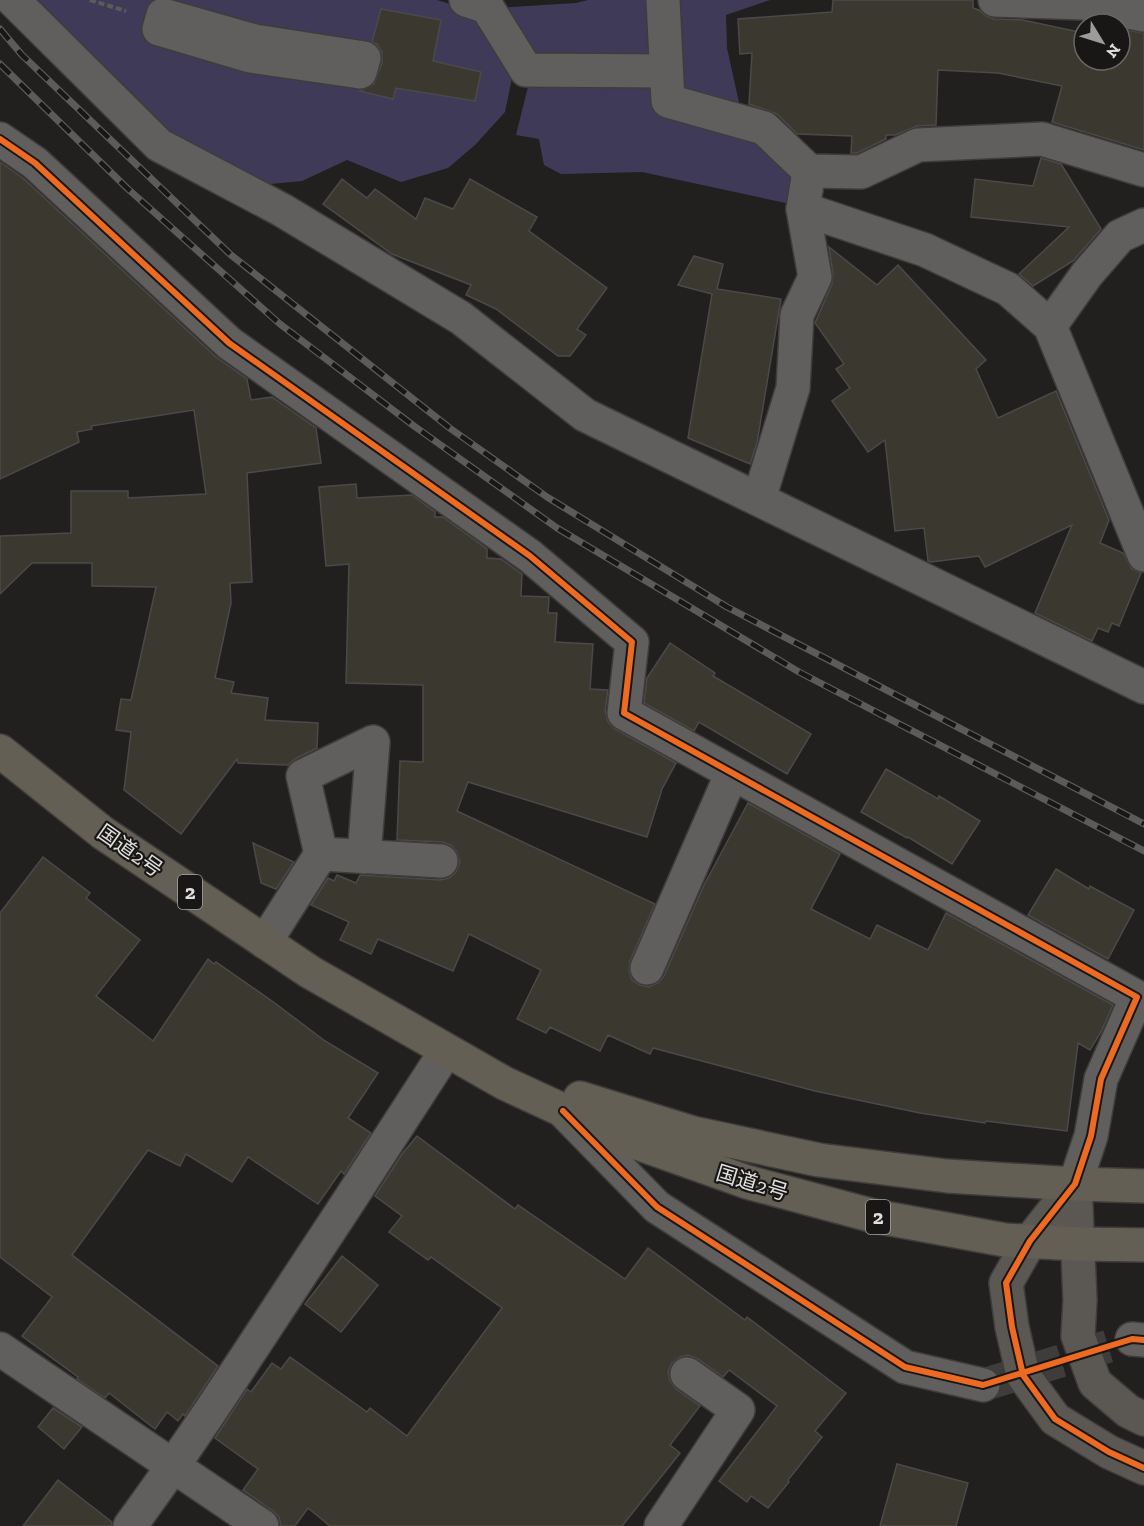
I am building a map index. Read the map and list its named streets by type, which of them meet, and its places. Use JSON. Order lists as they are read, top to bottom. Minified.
{"streets":{"highway":["国道2号","2"]},"north":"bottom right"}
